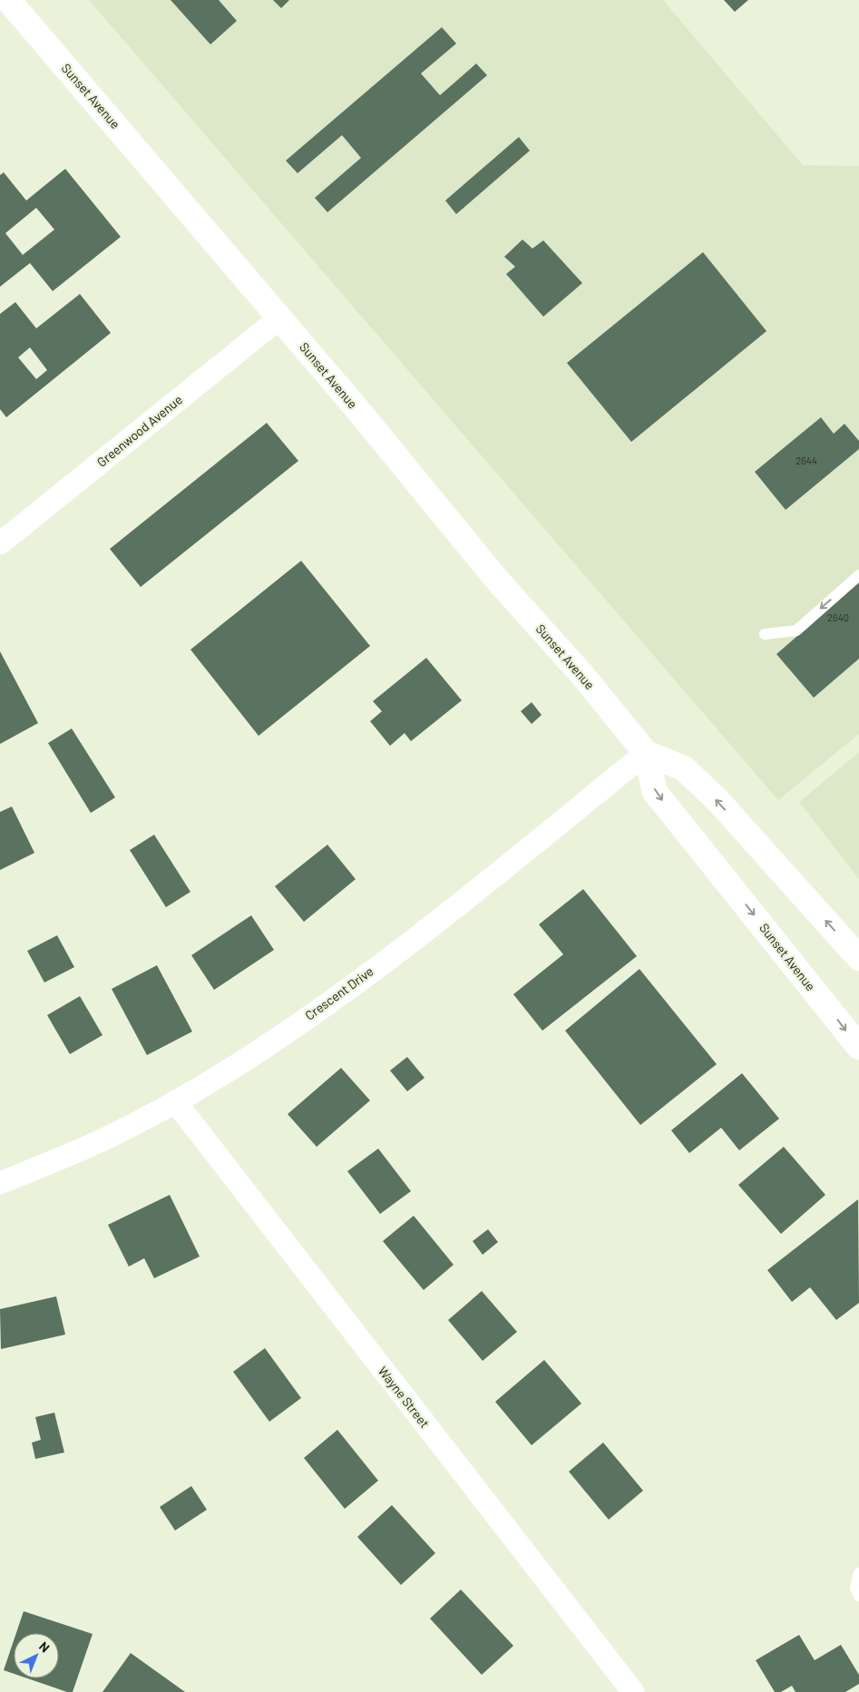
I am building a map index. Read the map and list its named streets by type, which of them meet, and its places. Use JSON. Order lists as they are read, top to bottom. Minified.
{"streets":{"main road":["Sunset Avenue"],"street":["Greenwood Avenue","Crescent Drive","Wayne Street"]},"crossings":[["Sunset Avenue","Greenwood Avenue"],["Sunset Avenue","Crescent Drive"],["Crescent Drive","Wayne Street"]],"house_numbers":["2644","2640"],"north":"top right"}
